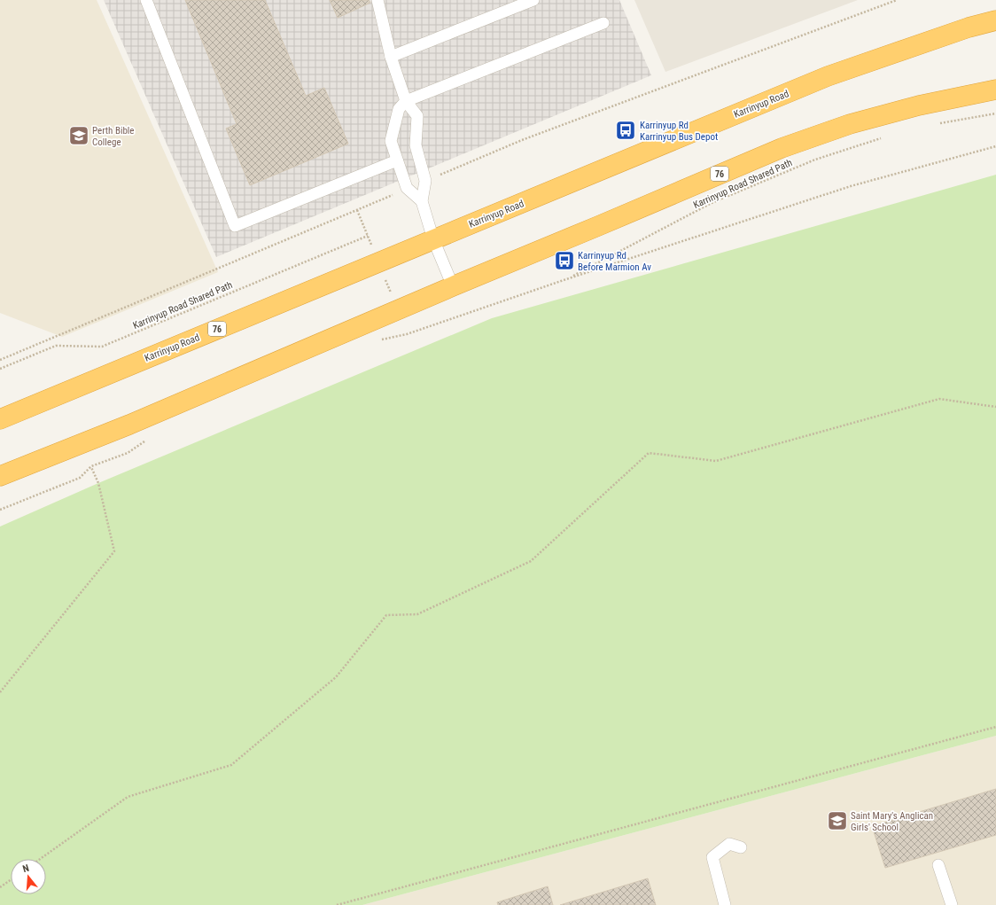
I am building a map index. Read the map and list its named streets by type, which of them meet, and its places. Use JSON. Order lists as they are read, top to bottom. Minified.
{"streets":{"highway":["Karrinyup Road","76"],"path":["Karrinyup Road Shared Path"]},"places":{"bus stop":["Karrinyup Rd Karrinyup Bus Depot","Karrinyup Rd Before Marmion Av"],"school or university":["Perth Bible College","Saint Mary's Anglican Girls' School"]},"north":"top"}
